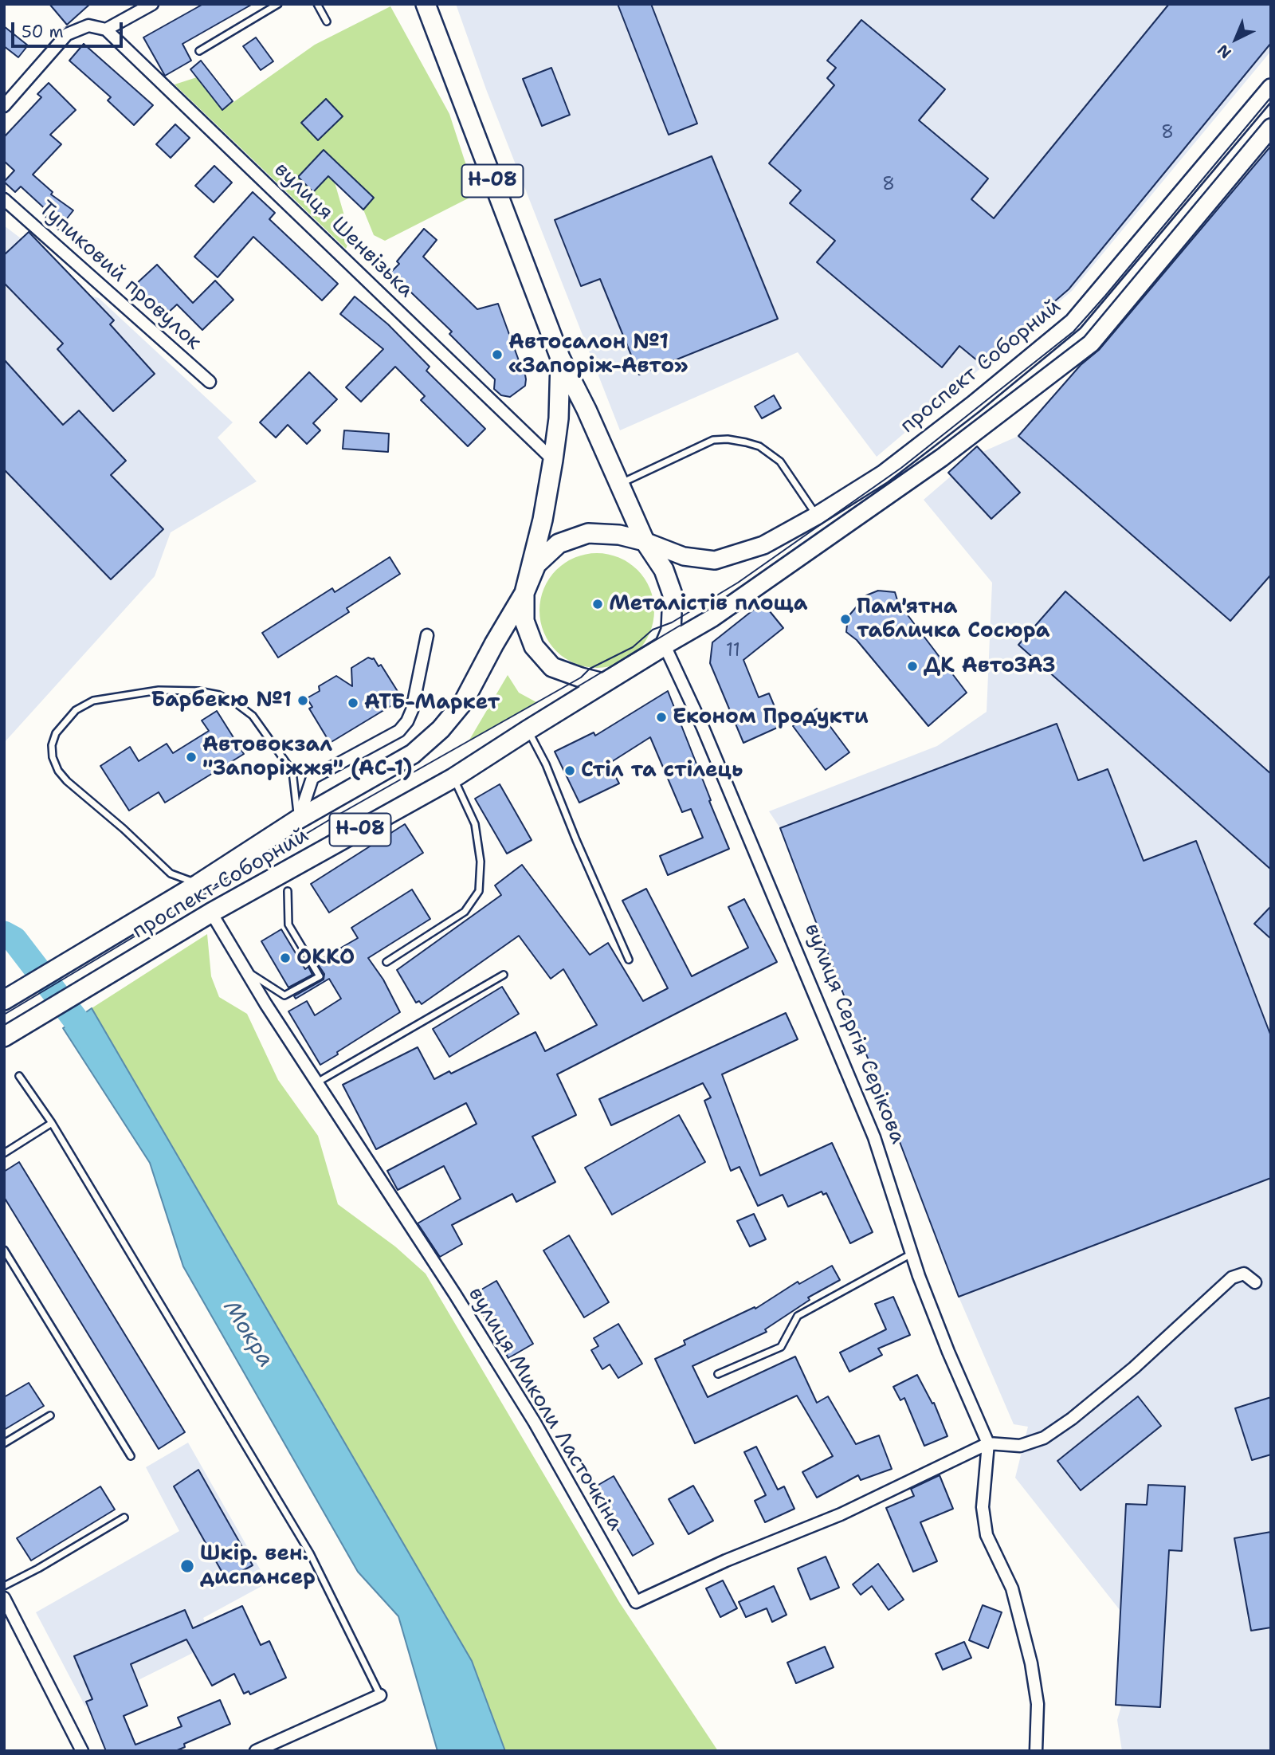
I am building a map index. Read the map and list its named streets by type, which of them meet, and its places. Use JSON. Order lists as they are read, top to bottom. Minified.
{"streets":{"main road":["Н-08","проспект Соборний"],"street":["вулиця Шенвізька","Тупиковий провулок","вулиця Сергія Серікова","вулиця Миколи Ласточкіна"]},"crossings":[["Н-08","вулиця Шенвізька"],["Н-08","проспект Соборний"],["Н-08","вулиця Сергія Серікова"],["проспект Соборний","вулиця Сергія Серікова"],["проспект Соборний","вулиця Миколи Ласточкіна"],["вулиця Сергія Серікова","вулиця Миколи Ласточкіна"]],"water":["Мокра"],"places":["Автосалон №1 «Запоріж-Авто»","Металістів площа","Пам'ятна табличка Сосюра","ДК АвтоЗАЗ","Барбекю №1","АТБ-Маркет","Економ Продукти","Автовокзал \"Запоріжжя\" (АС-1)","Стіл та стілець","ОККО","Шкір. вен. диспансер"],"house_numbers":["8","8","11"],"scale_bar":"50 m","north":"bottom left"}
